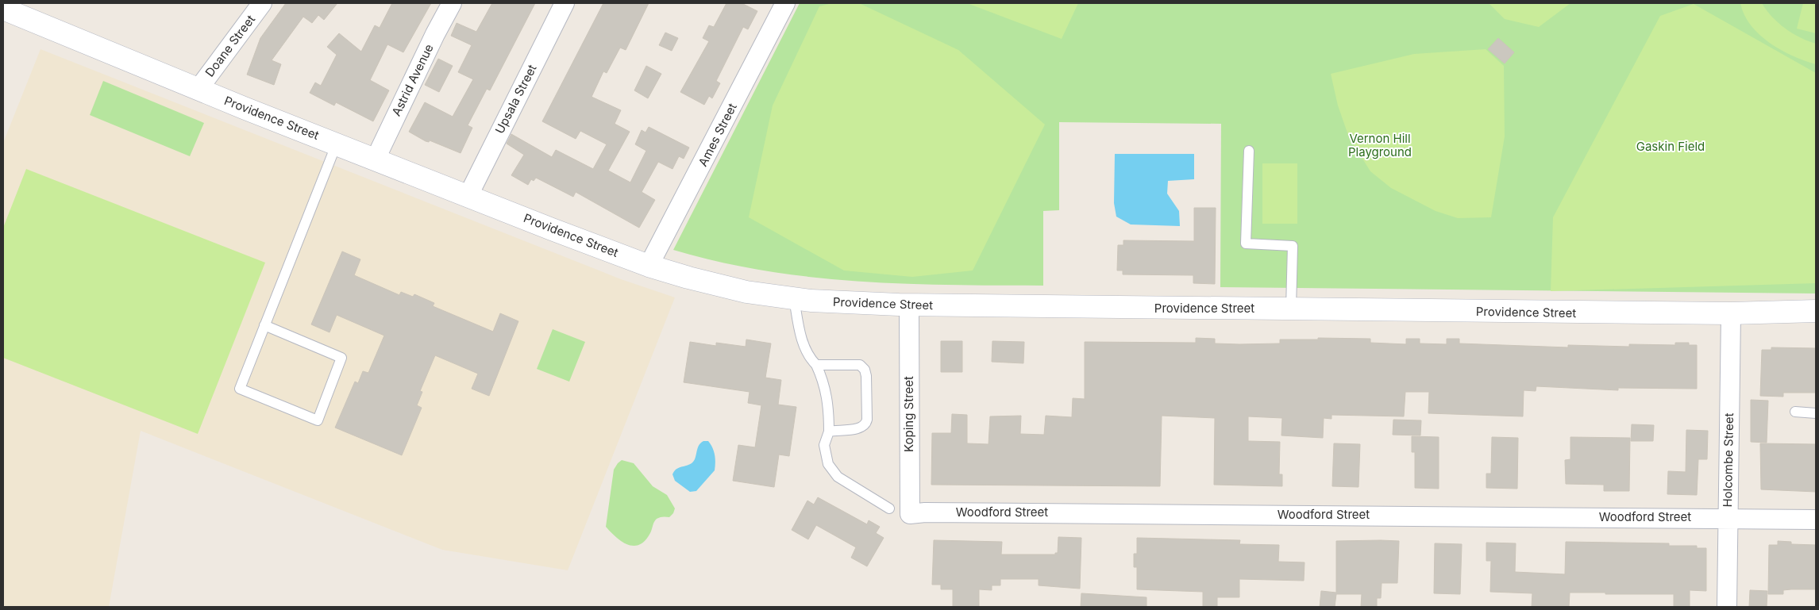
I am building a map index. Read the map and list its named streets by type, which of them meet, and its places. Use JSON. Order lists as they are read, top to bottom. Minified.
{"streets":{"main road":["Providence Street"],"street":["Doane Street","Astrid Avenue","Upsala Street","Ames Street","Koping Street","Holcombe Street","Woodford Street"]},"crossings":[["Doane Street","Providence Street"],["Astrid Avenue","Providence Street"],["Upsala Street","Providence Street"],["Providence Street","Ames Street"],["Providence Street","Koping Street"],["Providence Street","Holcombe Street"],["Koping Street","Woodford Street"],["Holcombe Street","Woodford Street"]],"parks":["Vernon Hill Playground","Gaskin Field"]}
